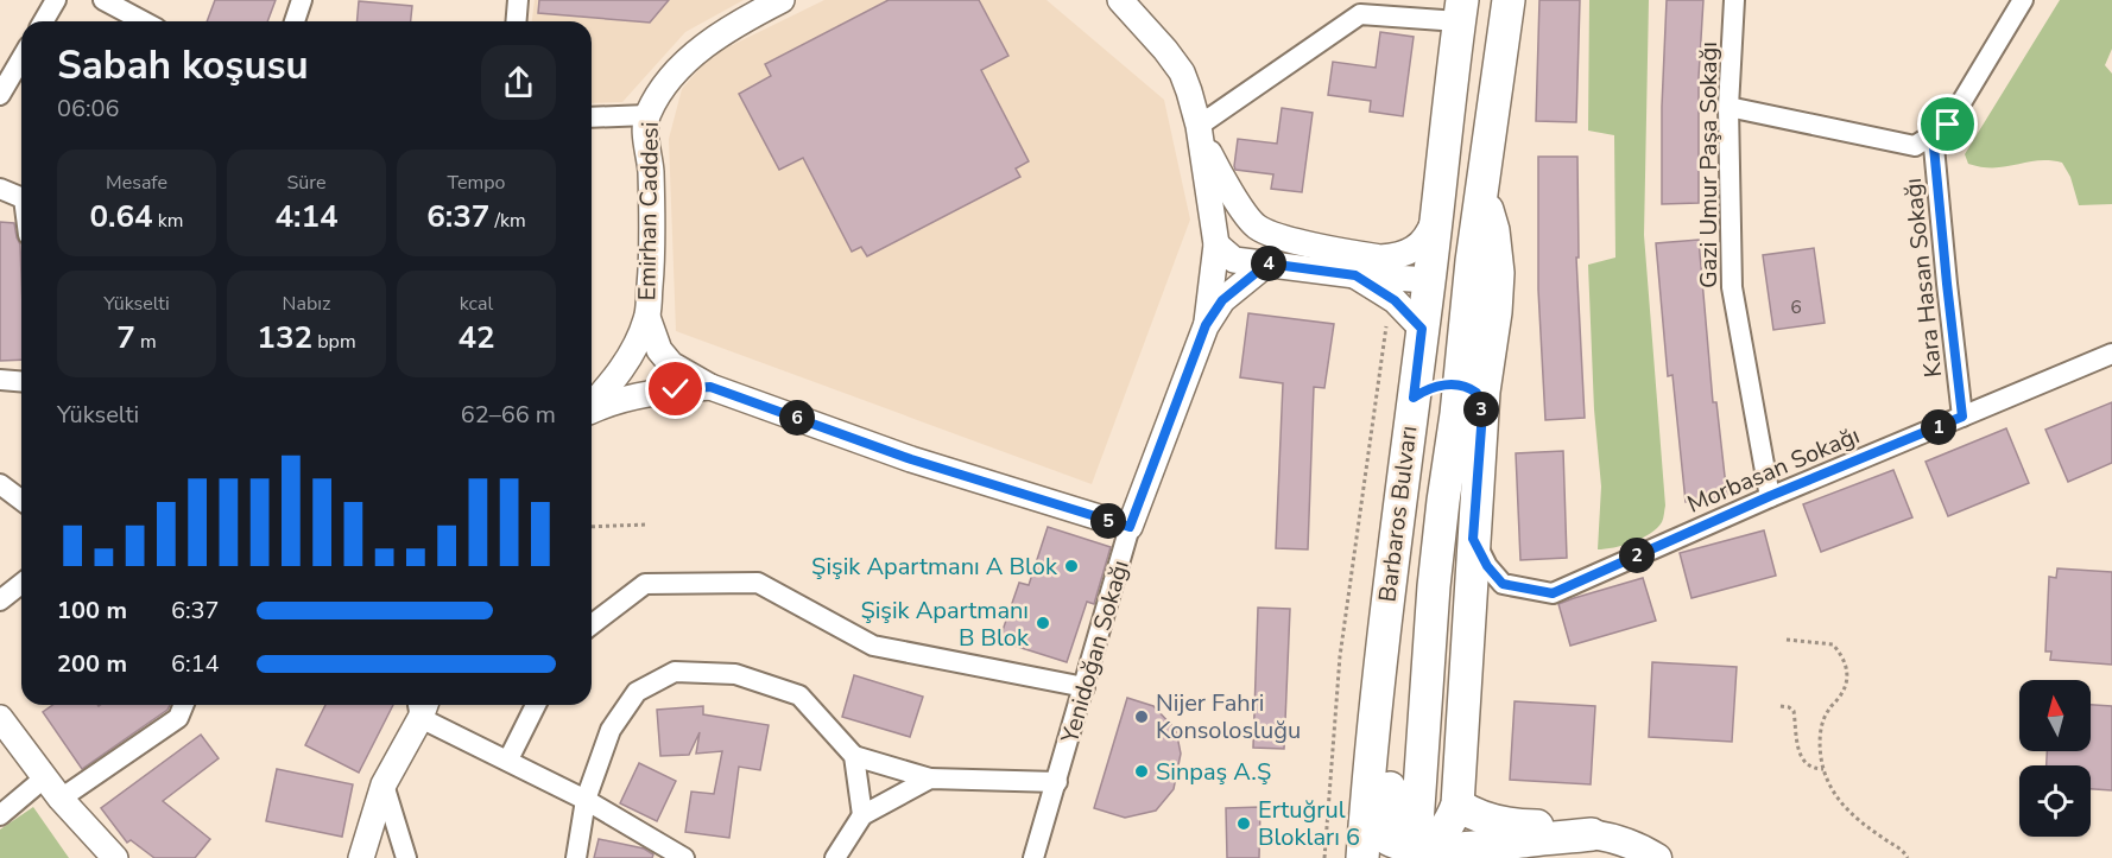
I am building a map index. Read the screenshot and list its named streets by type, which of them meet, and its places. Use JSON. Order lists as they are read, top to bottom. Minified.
{"streets":{"main road":["Barbaros Bulvarı"],"street":["Gazi Umur Paşa Sokağı","Emirhan Caddesi","Kara Hasan Sokağı","Morbasan Sokağı","Yenidoğan Sokağı"]},"crossings":[["Gazi Umur Paşa Sokağı","Kara Hasan Sokağı"],["Gazi Umur Paşa Sokağı","Morbasan Sokağı"],["Kara Hasan Sokağı","Morbasan Sokağı"]],"places":["Şişik Apartmanı A Blok","Şişik Apartmanı B Blok","Nijer Fahri Konsolosluğu","Sinpaş A.Ş","Ertuğrul Blokları 6"],"house_numbers":["6"],"north":"top","page":{"heading":["Sabah koşusu","06:06"],"stats":[["Mesafe","0.64 km"],["Süre","4:14"],["Tempo","6:37 /km"],["Yükselti","7 m"],["Nabız","132 bpm"],["kcal","42"]],"pins":["4","3","6","1","5","2"],"chart":["Yükselti","62–66 m"],"list":[{"name":"100 m","note":"6:37"},{"name":"200 m","note":"6:14"}]}}
